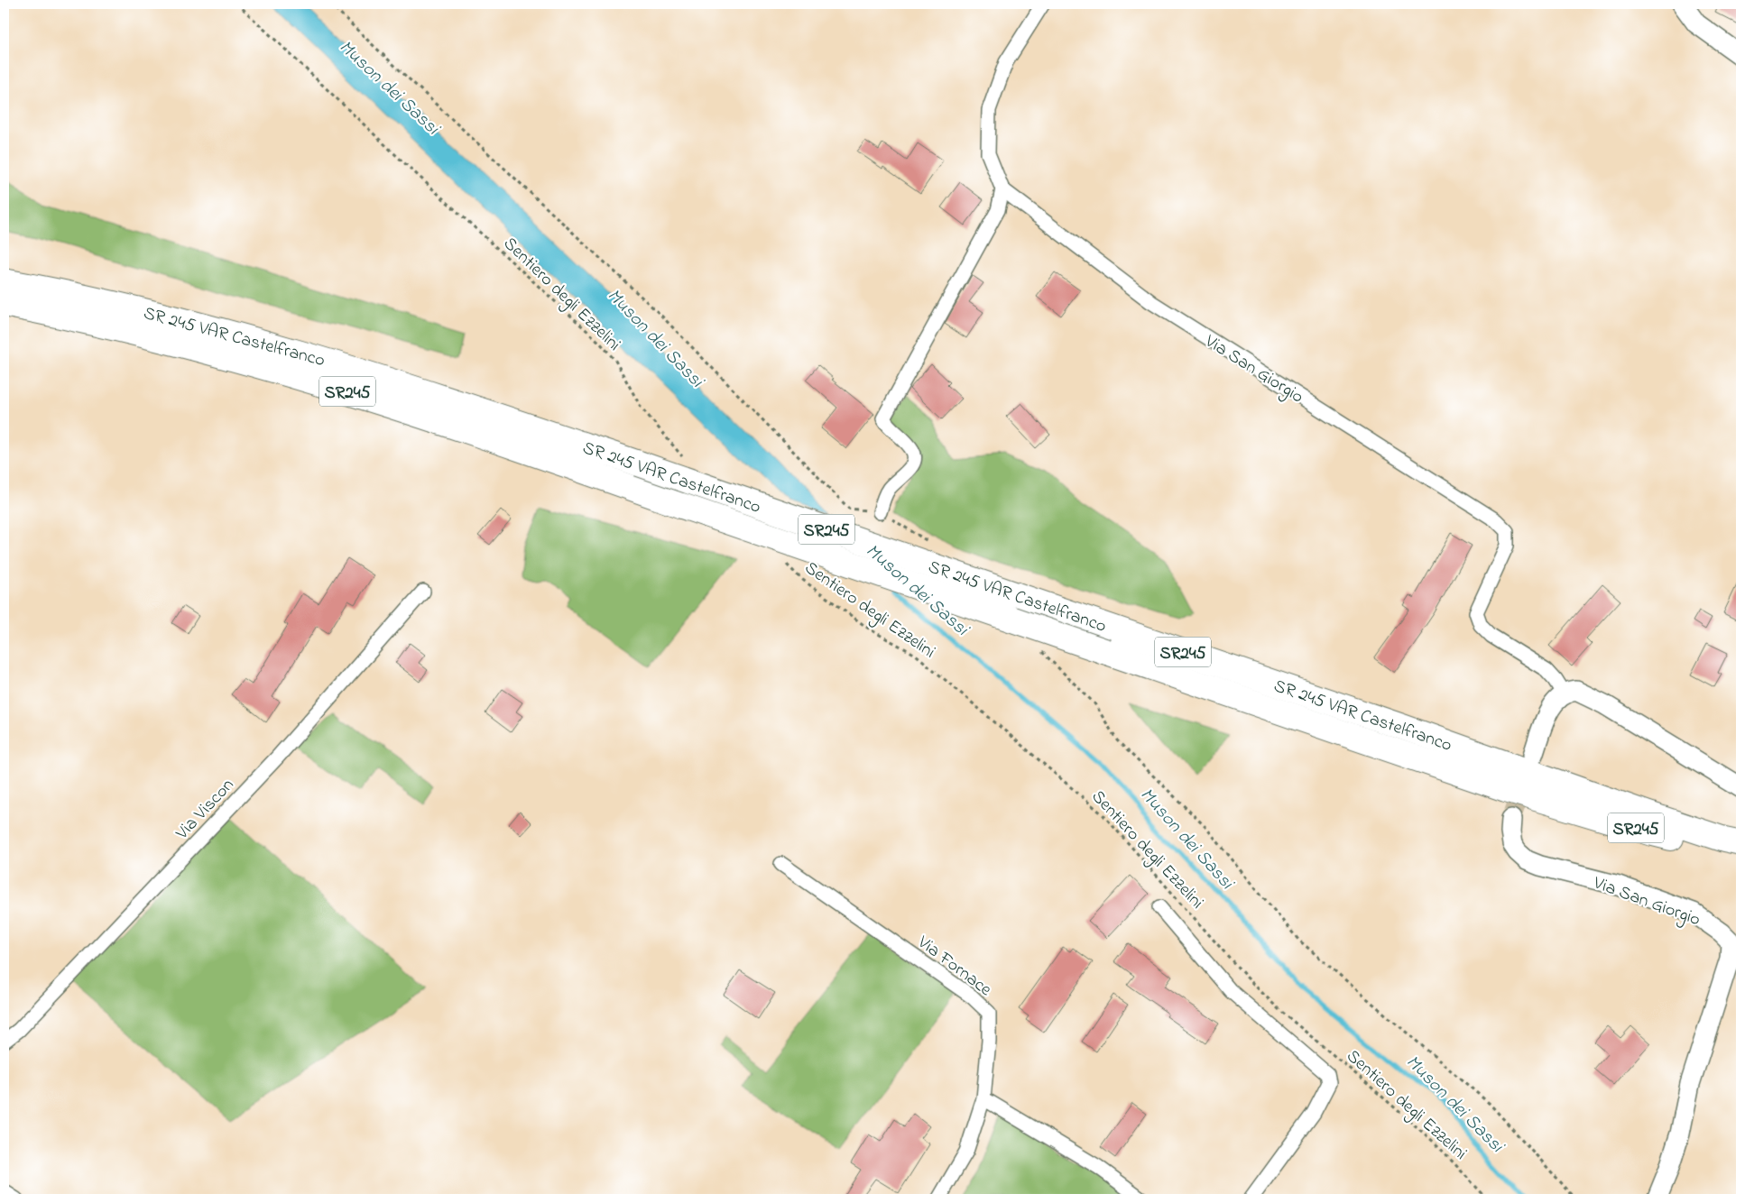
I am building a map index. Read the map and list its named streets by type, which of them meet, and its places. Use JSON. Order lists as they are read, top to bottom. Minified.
{"streets":{"highway":["SR 245 VAR Castelfranco","SR245"],"street":["Via San Giorgio","Via Viscon","Via Fornace"],"path":["Sentiero degli Ezzelini"]},"water":["Muson dei Sassi"]}
